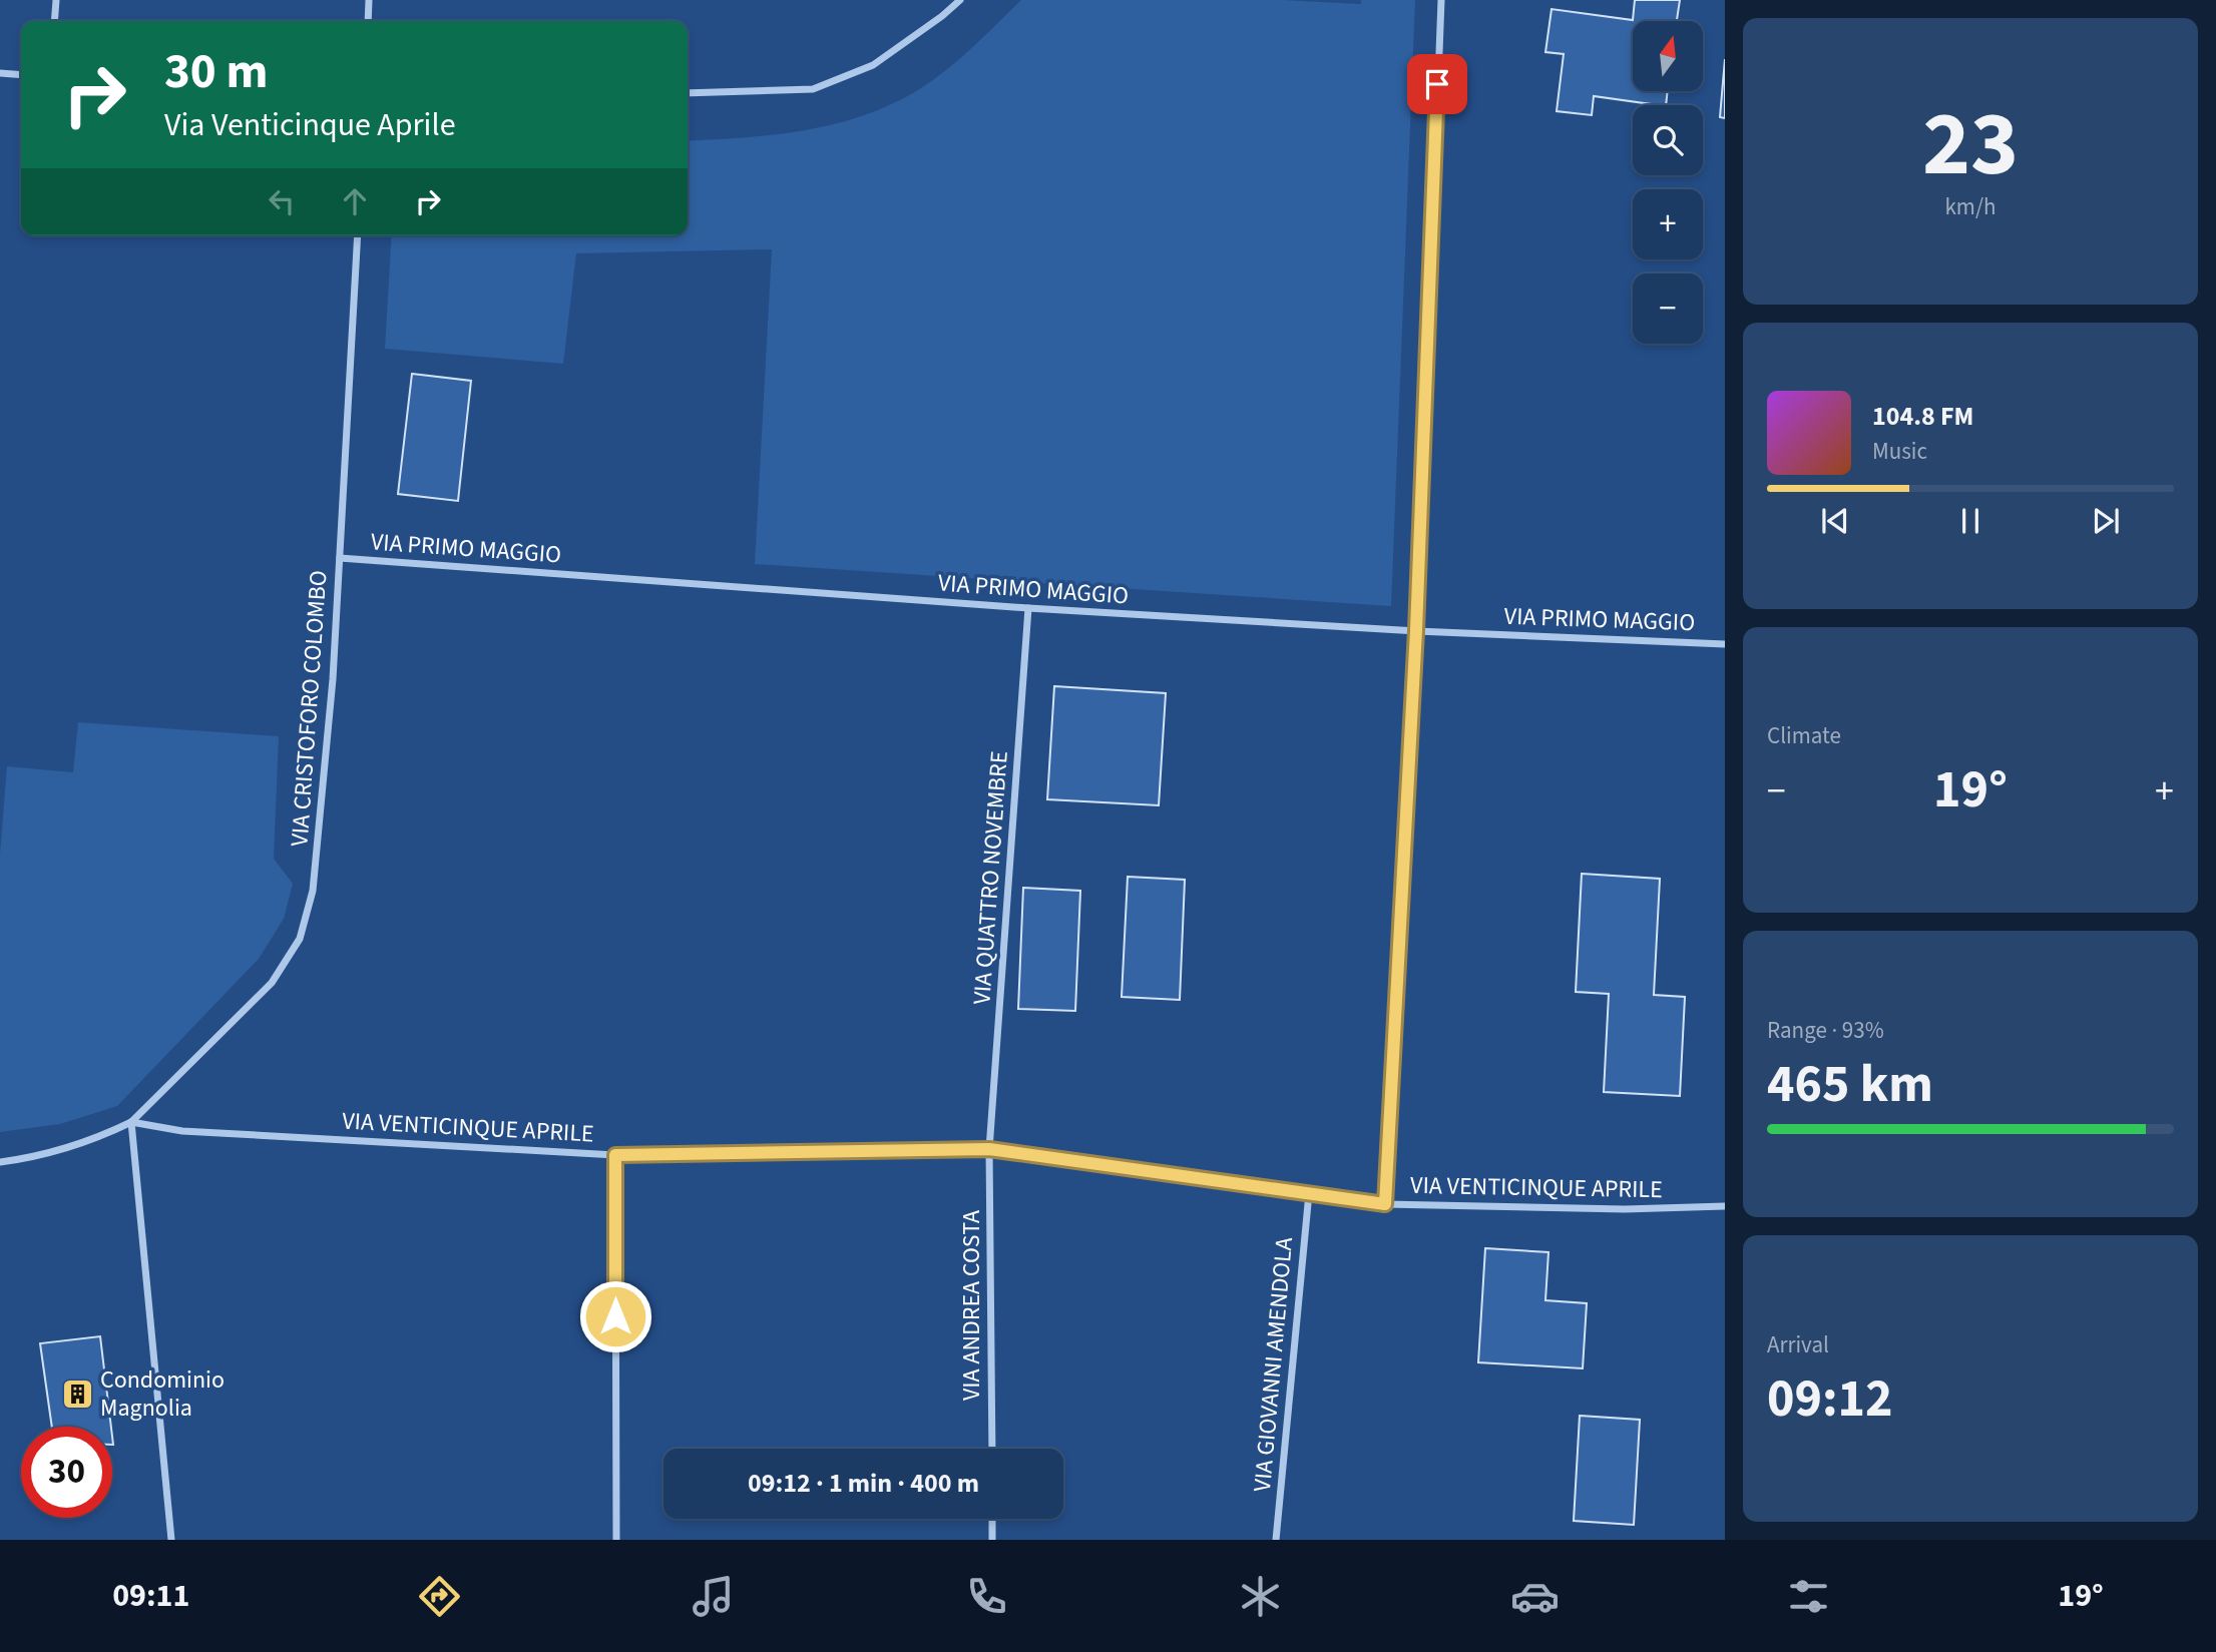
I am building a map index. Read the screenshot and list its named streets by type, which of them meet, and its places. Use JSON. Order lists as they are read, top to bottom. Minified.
{"streets":{"street":["VIA PRIMO MAGGIO","VIA CRISTOFORO COLOMBO","VIA QUATTRO NOVEMBRE","VIA VENTICINQUE APRILE","VIA ANDREA COSTA","VIA GIOVANNI AMENDOLA"]},"crossings":[["VIA PRIMO MAGGIO","VIA CRISTOFORO COLOMBO"],["VIA PRIMO MAGGIO","VIA QUATTRO NOVEMBRE"],["VIA CRISTOFORO COLOMBO","VIA VENTICINQUE APRILE"],["VIA QUATTRO NOVEMBRE","VIA VENTICINQUE APRILE"],["VIA QUATTRO NOVEMBRE","VIA ANDREA COSTA"],["VIA VENTICINQUE APRILE","VIA ANDREA COSTA"],["VIA VENTICINQUE APRILE","VIA GIOVANNI AMENDOLA"]],"places":{"building":["Condominio Magnolia"]},"north":"top","page":{"tile":[["23","km/h"],"Climate",["Range · 93%","465 km"],["Arrival","09:12"]],"map_buttons":["+","−"],"turn":["30 m","Via Venticinque Aprile"],"song":["104.8 FM","Music"],"heat":["−","19°","+"],"limit":"30","trip":"09:12 · 1 min · 400 m","tabs":["09:11","19°"]}}
